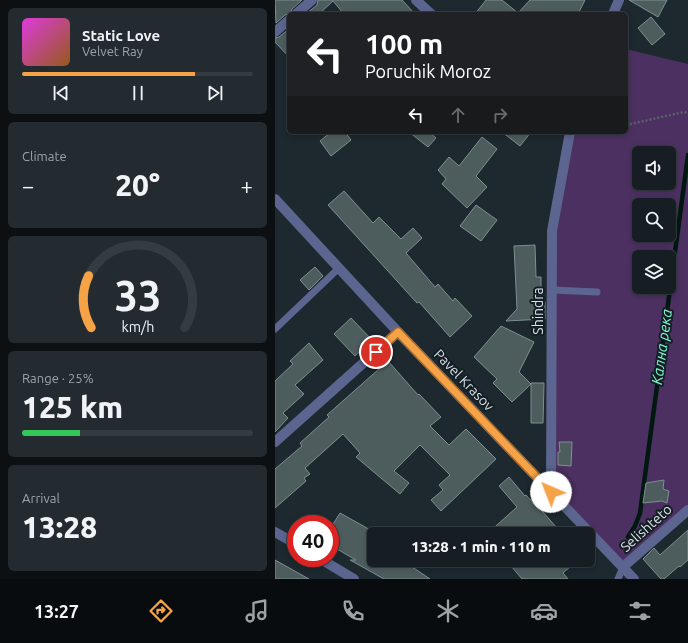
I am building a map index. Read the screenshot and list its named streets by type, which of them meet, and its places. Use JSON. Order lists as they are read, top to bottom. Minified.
{"streets":{"street":["Shindra","Pavel Krasov","Selishteto"]},"crossings":[["Shindra","Pavel Krasov"],["Pavel Krasov","Selishteto"]],"water":["Кална река"],"page":{"turn":["100 m","Poruchik Moroz"],"song":["Static Love","Velvet Ray"],"tile":["Climate",["Range · 25%","125 km"],["Arrival","13:28"]],"heat":["−","20°","+"],"limit":"40","trip":"13:28 · 1 min · 110 m","tabs":"13:27","gauge":["33","km/h"]}}
